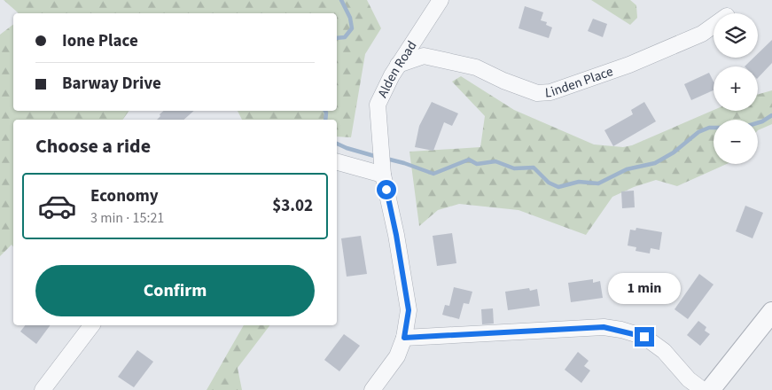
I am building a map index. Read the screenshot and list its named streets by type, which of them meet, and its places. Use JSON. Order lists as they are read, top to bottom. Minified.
{"streets":{"street":["Alden Road","Linden Place"]},"crossings":[["Alden Road","Linden Place"]],"page":{"map_buttons":["+","−"],"banner":["Ione Place","Barway Drive"],"heading":"Choose a ride","list":[{"name":"Economy","note":"3 min · 15:21","value":"$3.02"}],"buttons":"Confirm","bubble":"1 min"}}
